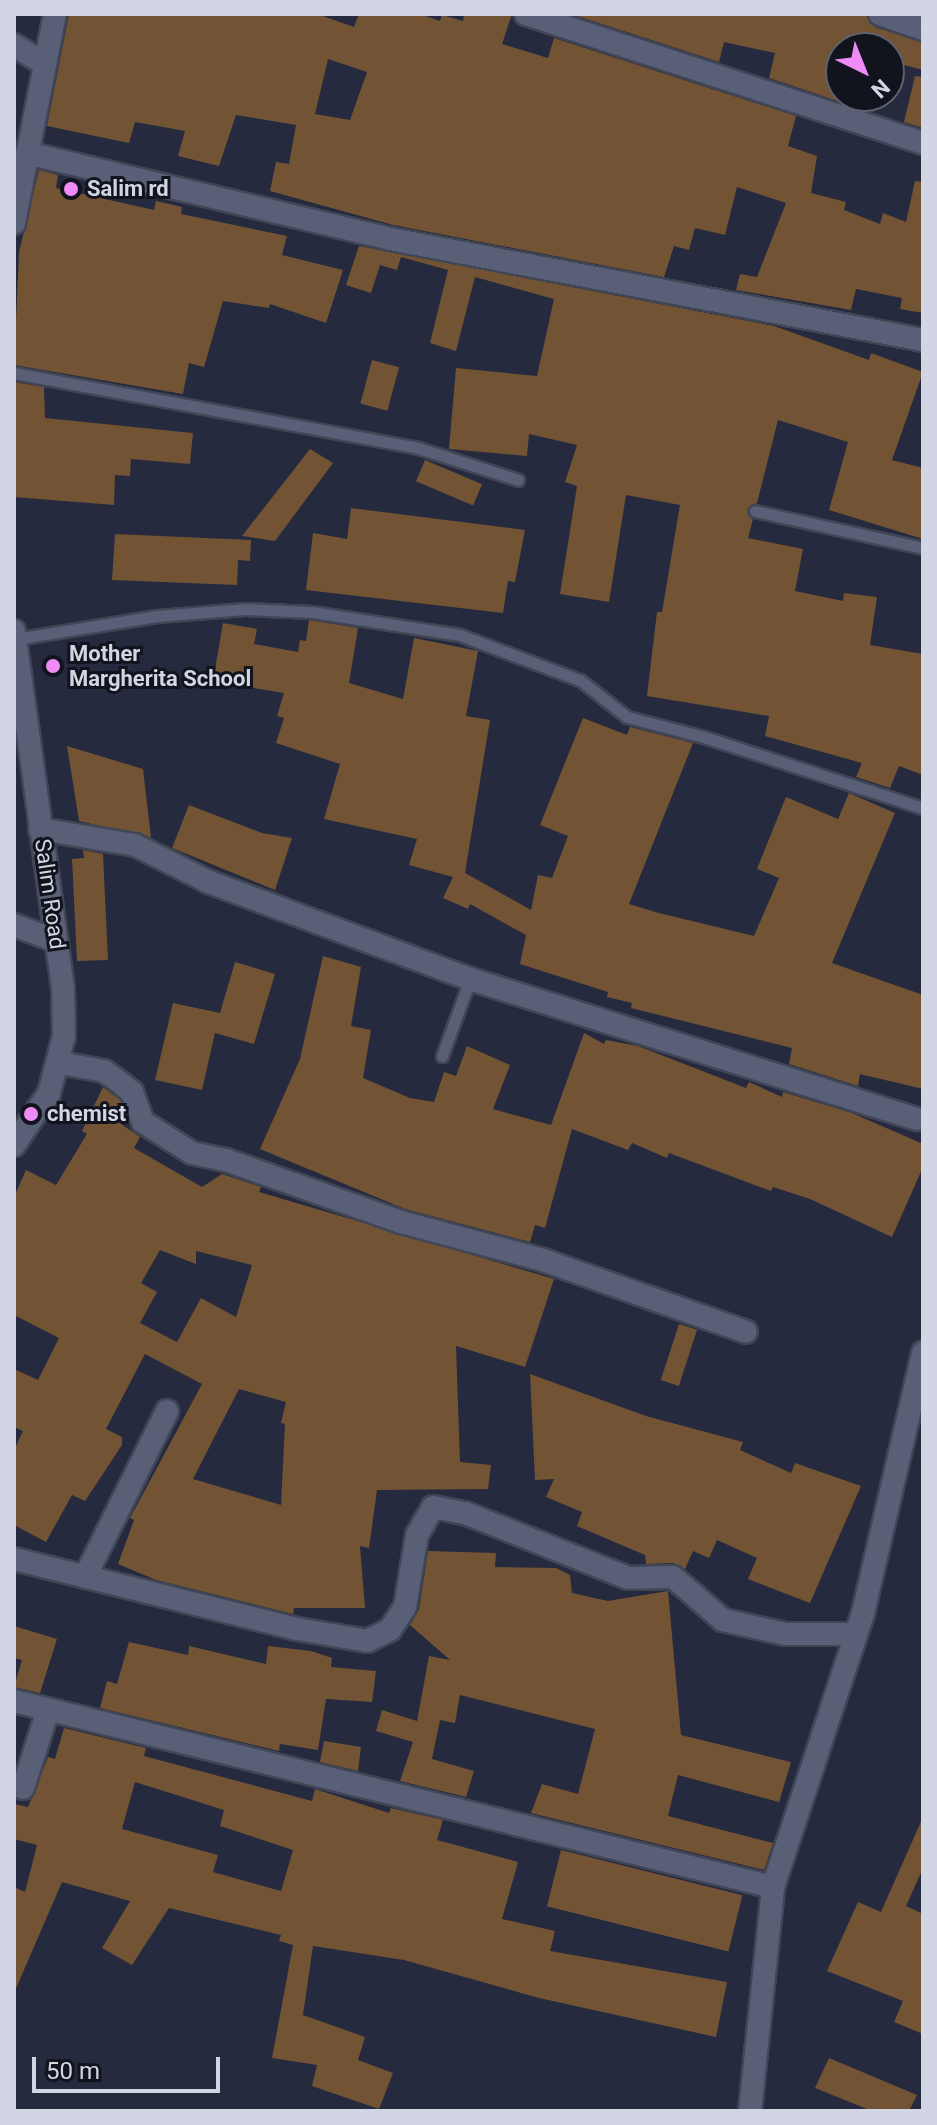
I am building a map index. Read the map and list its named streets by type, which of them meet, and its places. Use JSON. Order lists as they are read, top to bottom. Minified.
{"streets":{"street":["Salim Road"]},"places":["Salim rd","Mother Margherita School","chemist"],"scale_bar":"50 m","north":"bottom right"}
